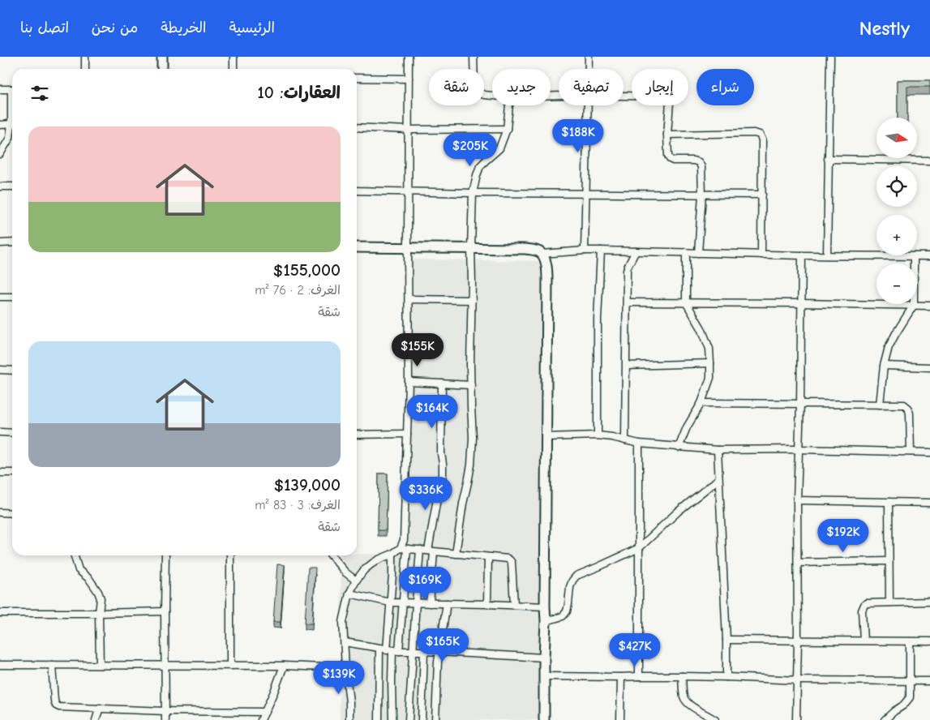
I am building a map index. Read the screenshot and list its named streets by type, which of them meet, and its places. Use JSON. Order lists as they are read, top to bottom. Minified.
{"north":"right","page":{"header":"Nestly","nav":["الرئيسية","الخريطة","من نحن","اتصل بنا"],"chip":["شراء","إيجار","تصفية","جديد","شقة"],"heading":"العقارات: 10","map_buttons":["+","−"],"list":[{"name":"$155,000","note":"الغرف: 2 · 76 m² · شقة"},{"name":"$139,000","note":"الغرف: 3 · 83 m² · شقة"}],"price":["$188K","$205K","$155K","$164K","$336K","$192K","$169K","$165K","$427K","$139K"]}}
